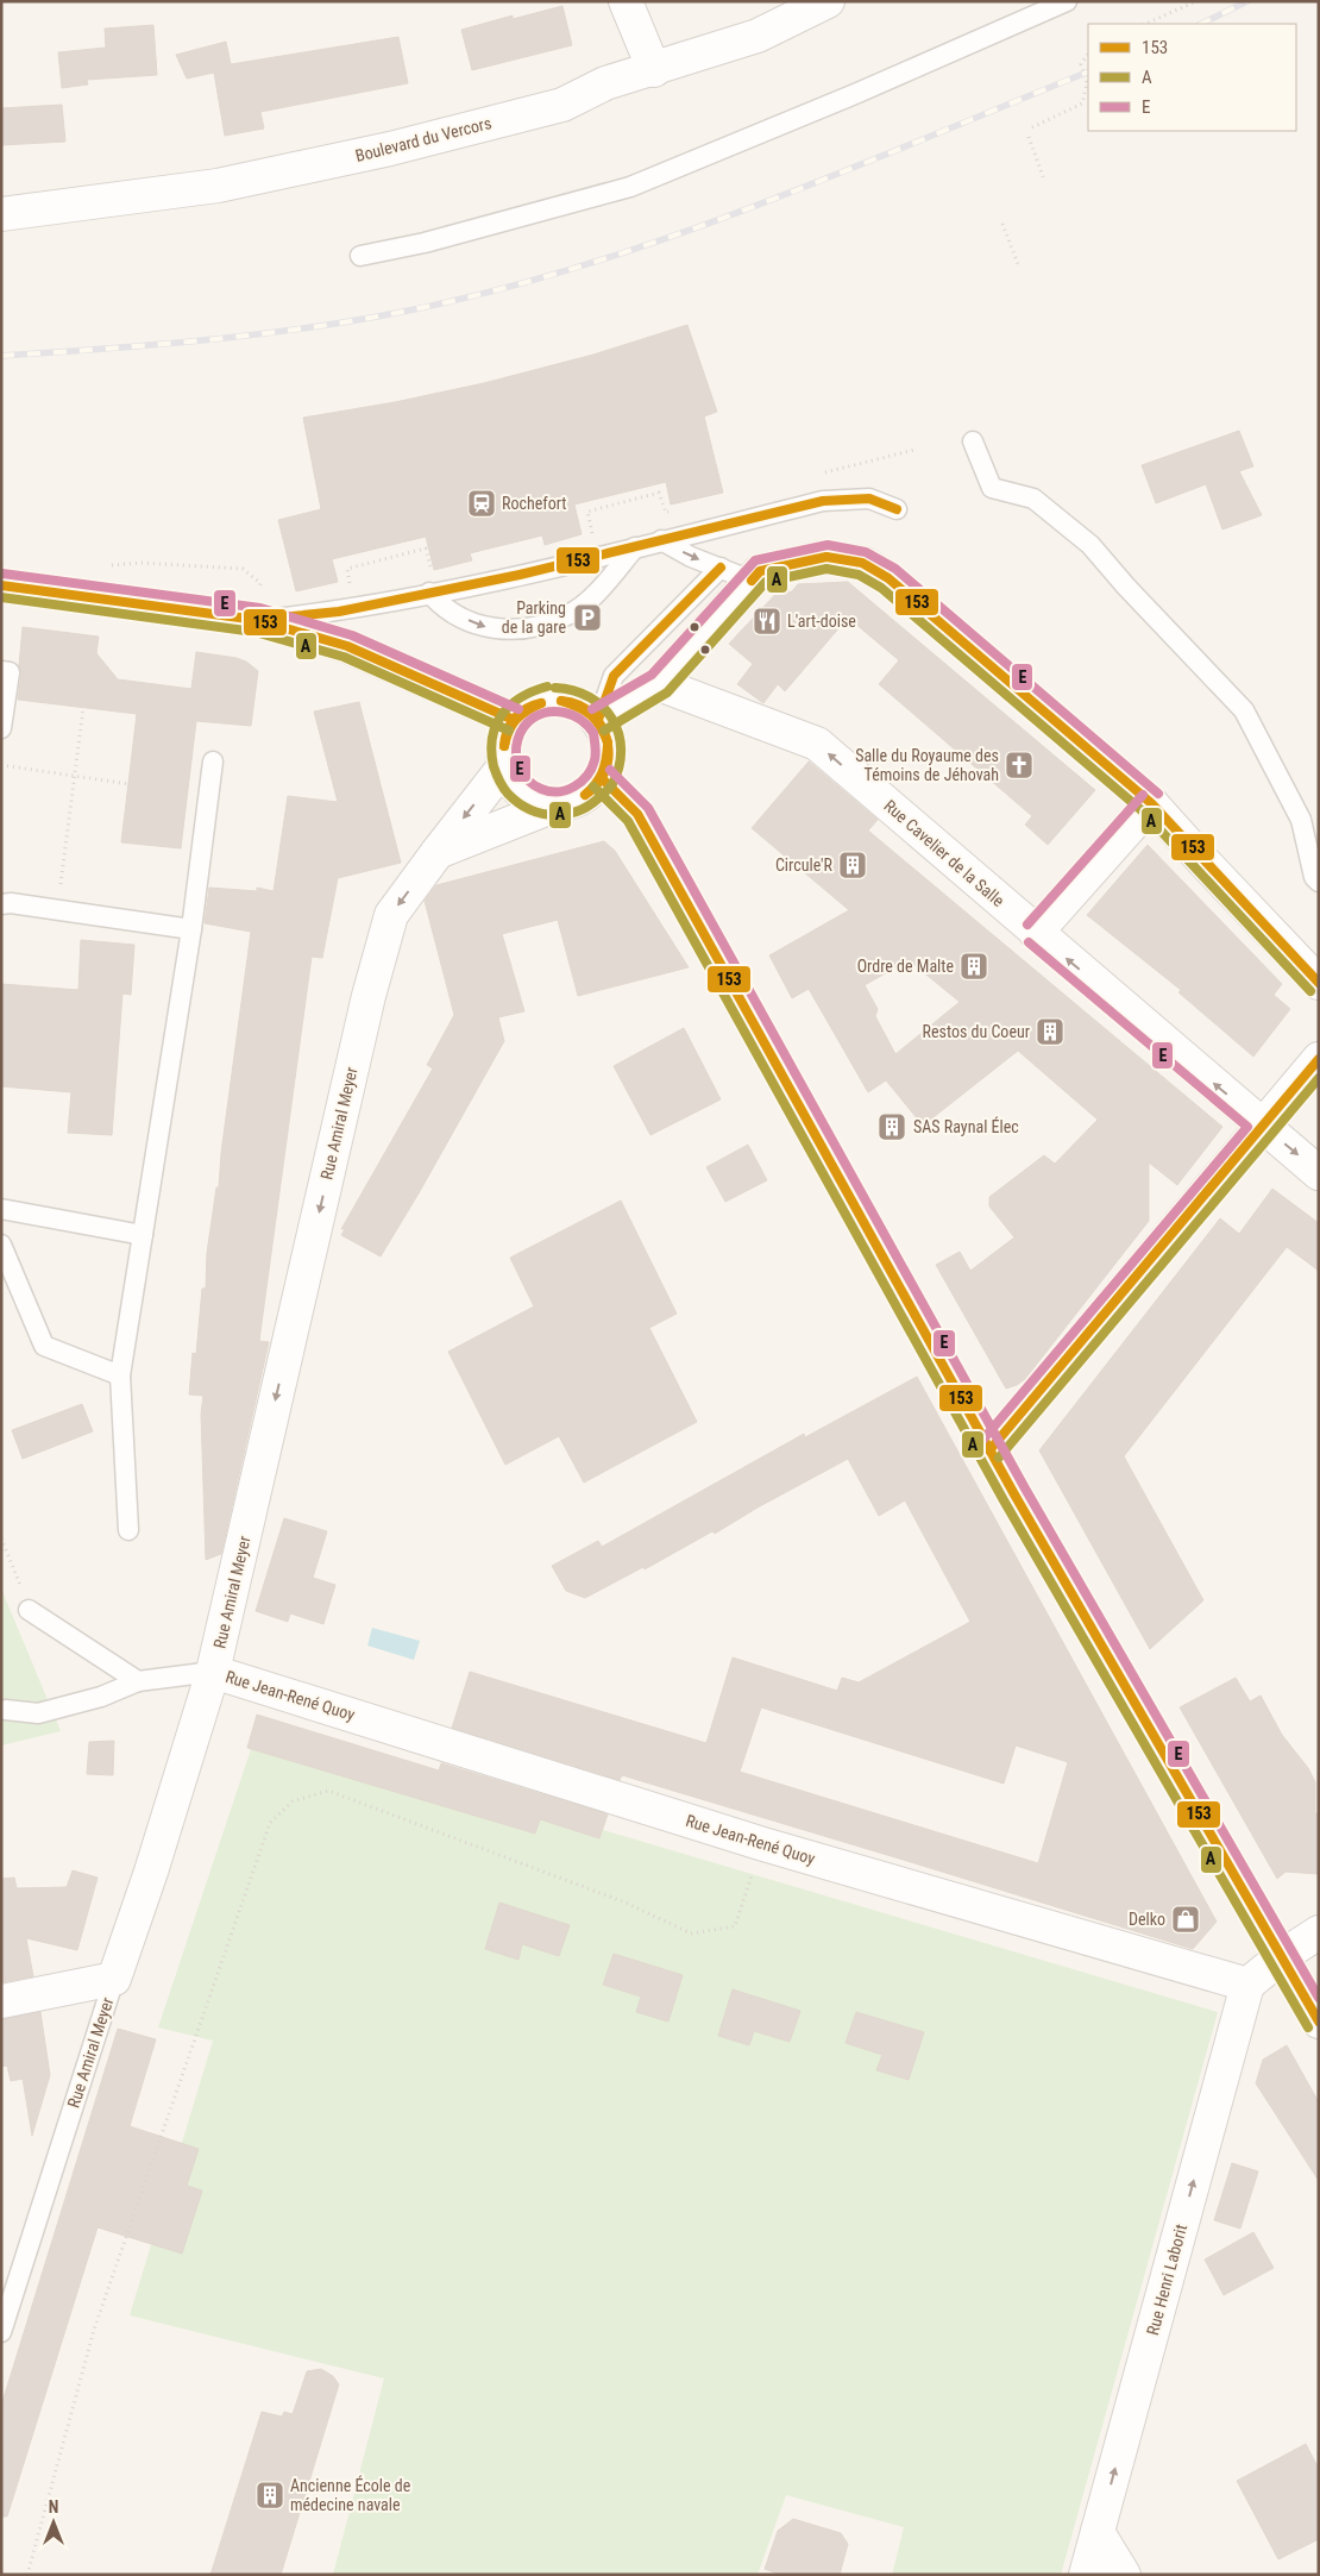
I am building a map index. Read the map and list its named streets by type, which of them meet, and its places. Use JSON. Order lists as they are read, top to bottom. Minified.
{"streets":{"street":["Boulevard du Vercors","Rue Cavelier de la Salle","Rue Amiral Meyer","Rue Jean-René Quoy","Rue Henri Laborit"]},"crossings":[["Rue Amiral Meyer","Rue Jean-René Quoy"],["Rue Jean-René Quoy","Rue Henri Laborit"]],"one_way":["Rue Amiral Meyer","Rue Henri Laborit"],"places":{"station":["Rochefort"],"parking":["Parking de la gare"],"restaurant":["L'art-doise"],"church":["Salle du Royaume des Témoins de Jéhovah"],"building":["Circule'R","Ordre de Malte","Restos du Coeur","SAS Raynal Élec","Ancienne École de médecine navale"],"shop":["Delko"]},"lines":["transit line 153","transit line E","transit line A"],"legend":["153","A","E"],"north":"top"}
